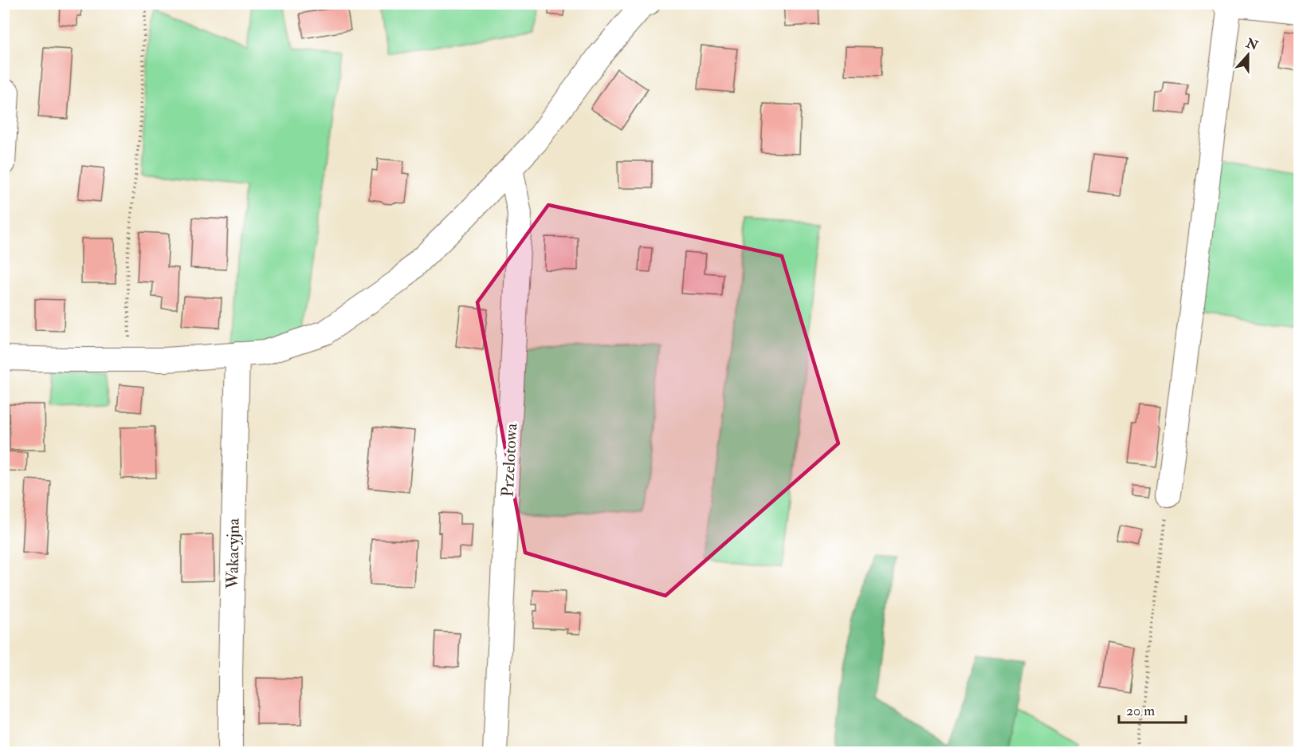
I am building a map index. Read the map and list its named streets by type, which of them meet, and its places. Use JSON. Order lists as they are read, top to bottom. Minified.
{"streets":{"street":["Przelotowa","Wakacyjna"]},"scale_bar":"20 m","north":"top"}
